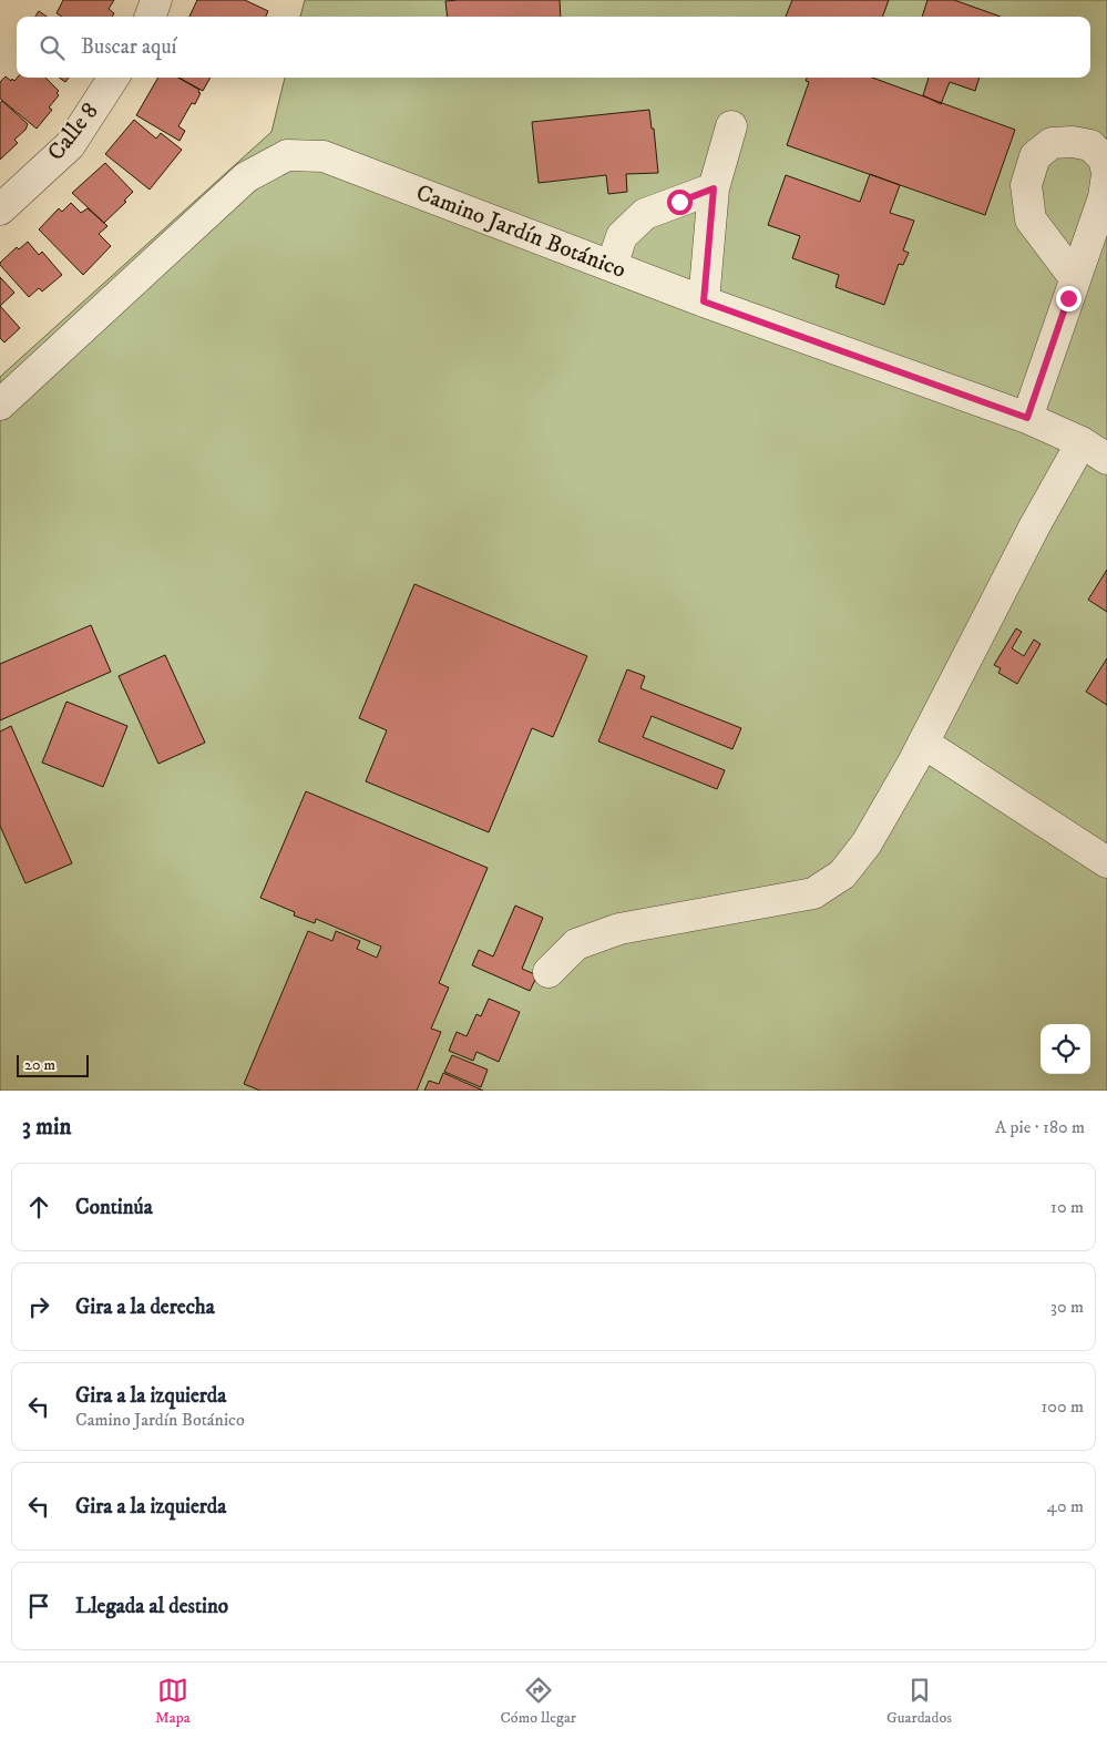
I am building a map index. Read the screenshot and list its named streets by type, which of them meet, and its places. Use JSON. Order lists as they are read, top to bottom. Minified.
{"streets":{"street":["Calle 8","Camino Jardín Botánico"]},"scale_bar":"20 m","page":{"search":"Buscar aquí","scale":"20 m","heading":["3 min","A pie · 180 m"],"list":[["Continúa","10 m"],["Gira a la derecha","30 m"],["Gira a la izquierda","Camino Jardín Botánico","100 m"],["Gira a la izquierda","40 m"],"Llegada al destino"],"nav":["Mapa","Cómo llegar","Guardados"]}}
